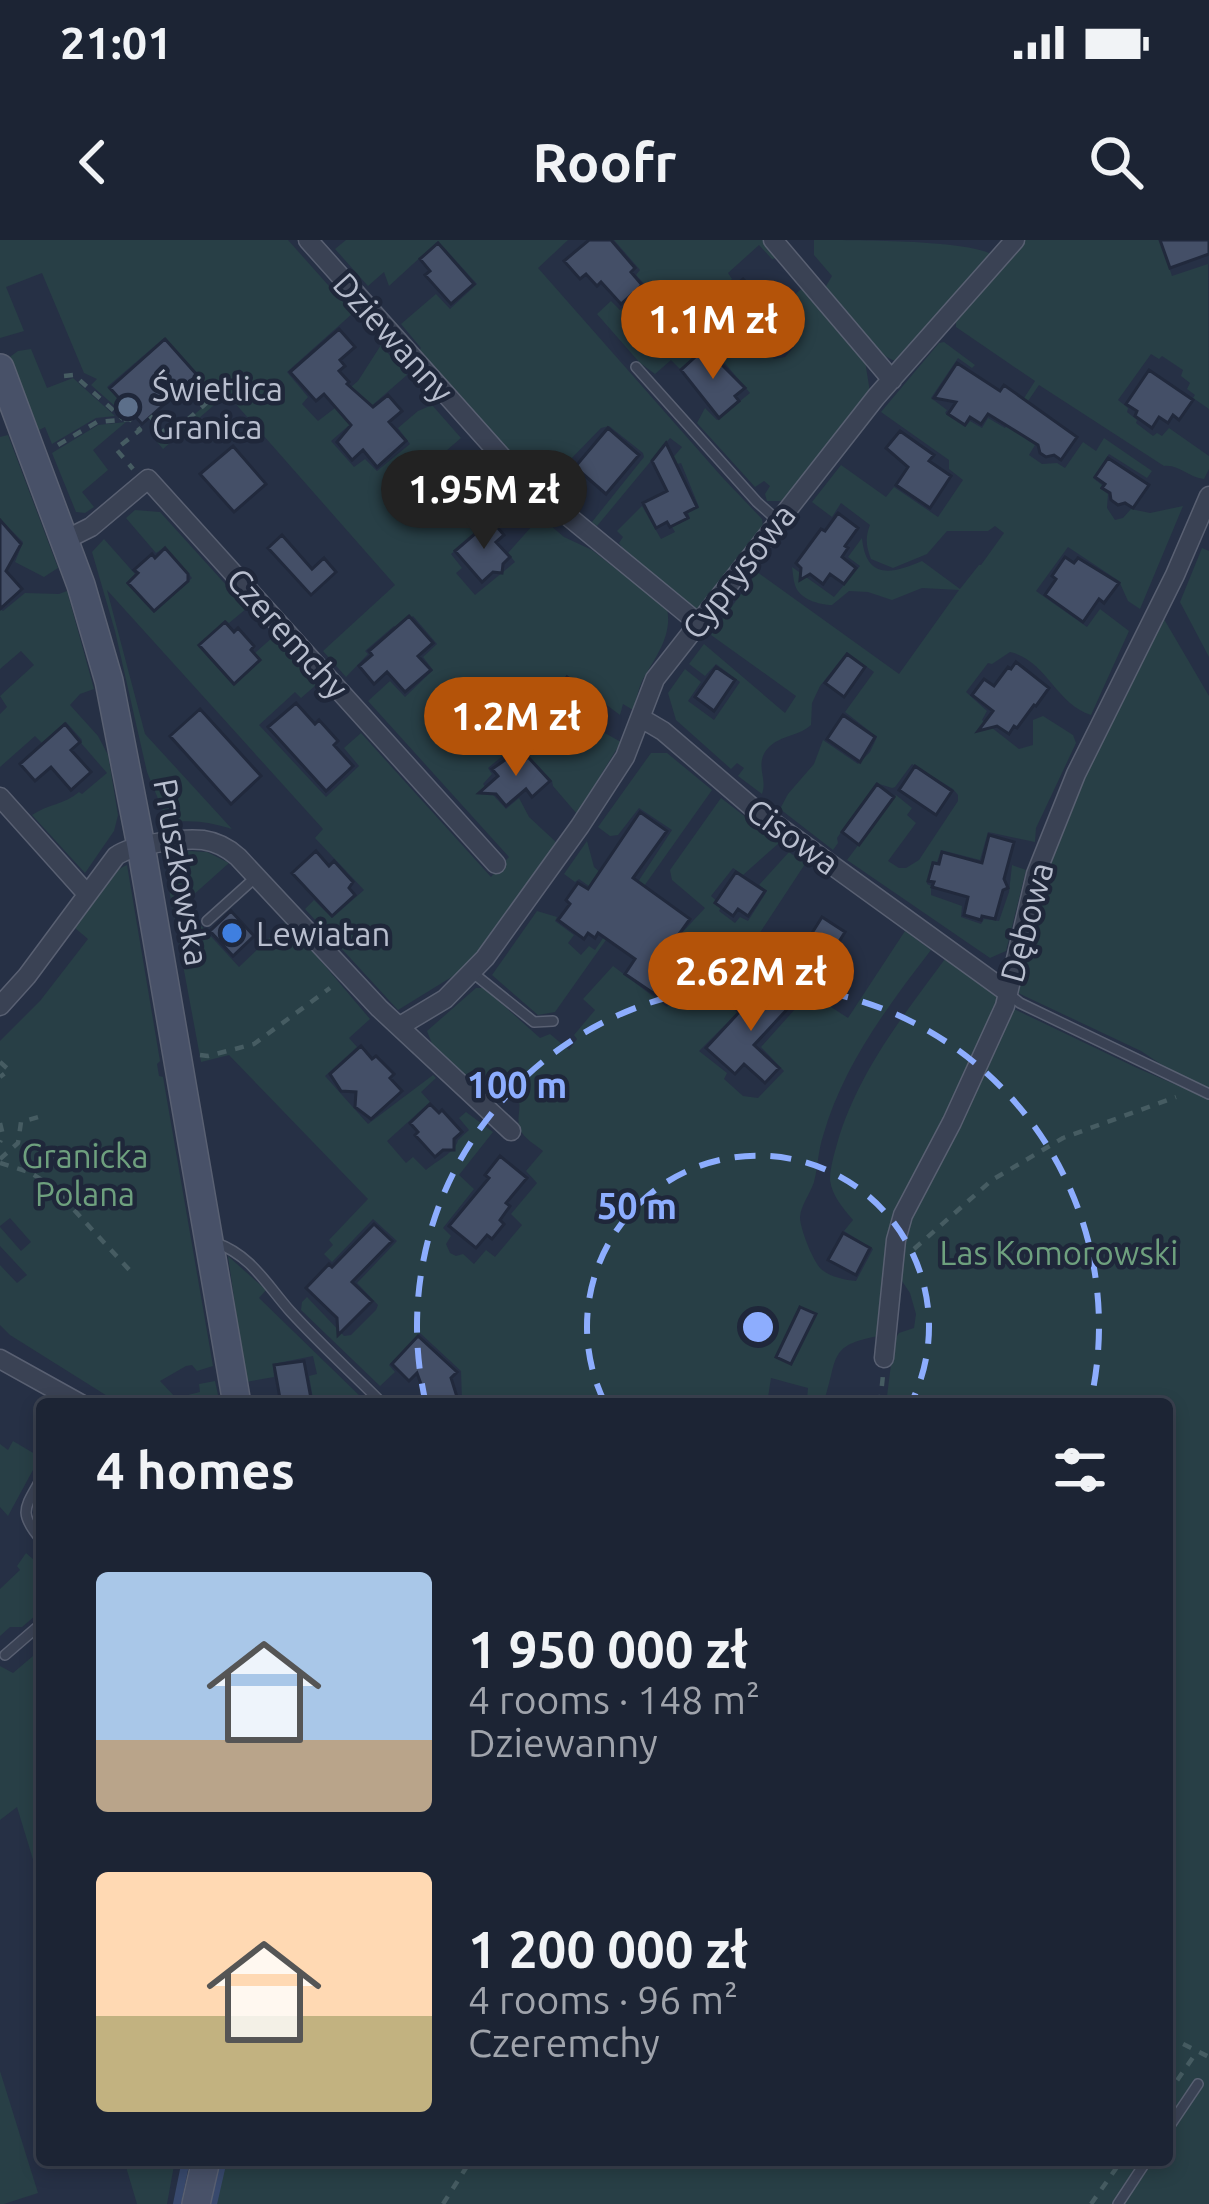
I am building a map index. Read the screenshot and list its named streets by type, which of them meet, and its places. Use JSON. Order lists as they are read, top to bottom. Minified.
{"streets":{"street":["Dziewanny","Cyprysowa","Czeremchy","Cisowa","Pruszkowska","Dębowa"]},"crossings":[["Dziewanny","Cyprysowa"],["Cyprysowa","Cisowa"],["Czeremchy","Pruszkowska"],["Cisowa","Dębowa"]],"parks":["Granicka Polana","Las Komorowski"],"places":["Świetlica Granica","Lewiatan"],"page":{"status":"21:01","header":"Roofr","price":["1.1M zł","1.95M zł","1.2M zł","2.62M zł"],"heading":"4 homes","list":[{"name":"1 950 000 zł","note":"4 rooms · 148 m² · Dziewanny"},{"name":"1 200 000 zł","note":"4 rooms · 96 m² · Czeremchy"}]},"rings":["100 m","50 m"]}
